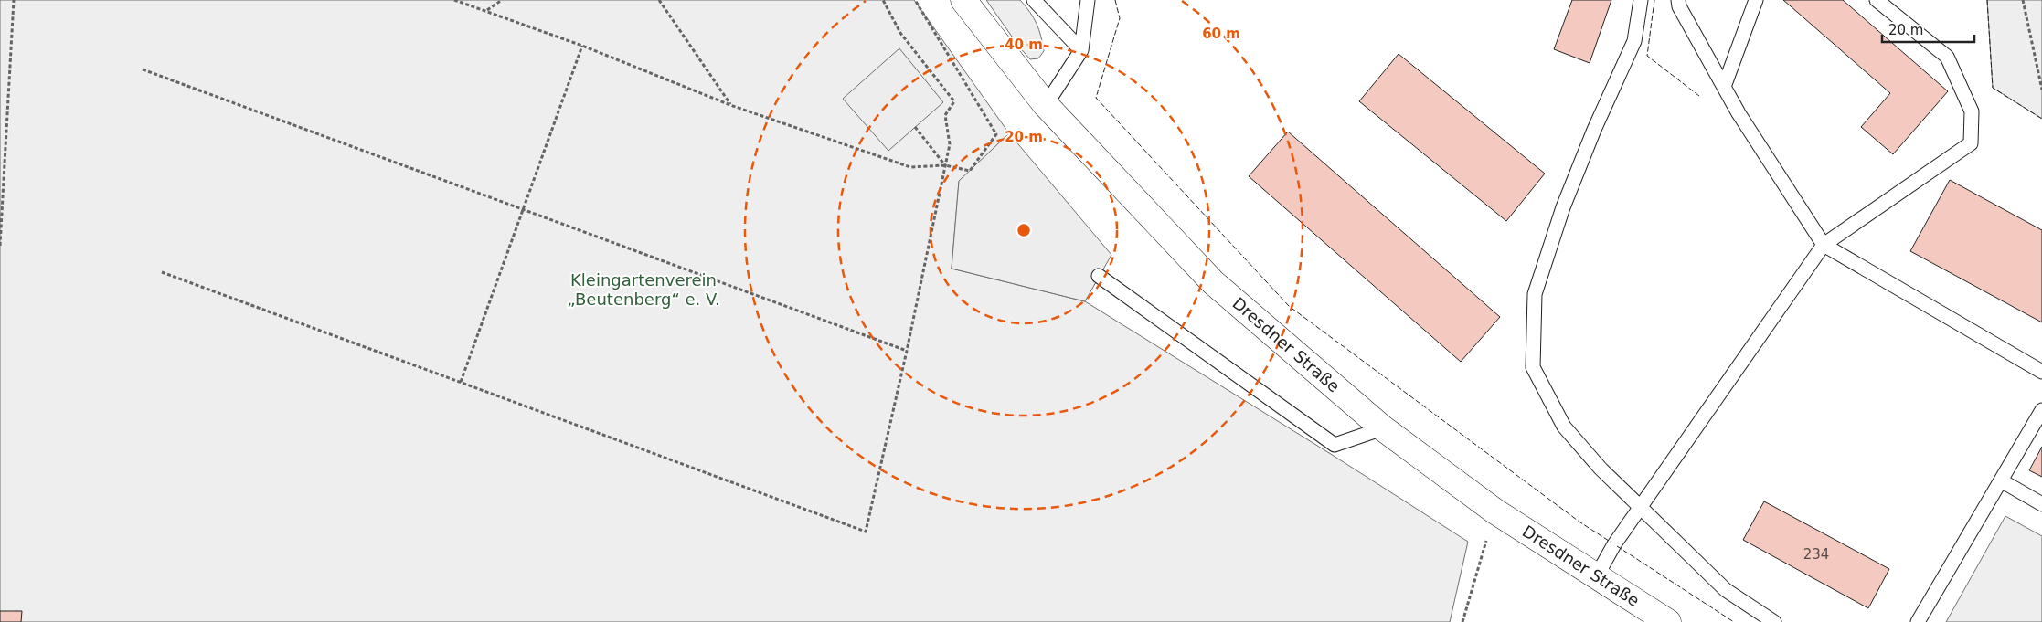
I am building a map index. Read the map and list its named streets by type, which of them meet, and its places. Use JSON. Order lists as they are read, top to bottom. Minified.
{"streets":{"main road":["Dresdner Straße"]},"parks":["Kleingartenverein „Beutenberg“ e. V."],"house_numbers":["234"],"scale_bar":"20 m","rings":["60 m","40 m","20 m"]}
